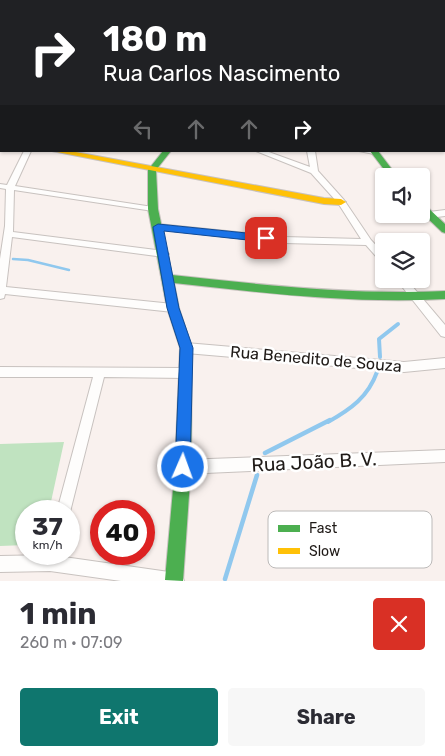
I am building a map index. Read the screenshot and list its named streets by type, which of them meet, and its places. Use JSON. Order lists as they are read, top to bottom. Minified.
{"streets":{"street":["Rua Benedito de Souza","Rua João B. V."]},"legend":["Fast","Slow"],"page":{"turn":["180 m","Rua Carlos Nascimento"],"speed":"37 km/h","limit":"40","heading":["1 min","260 m · 07:09"],"buttons":["Exit","Share"]}}
